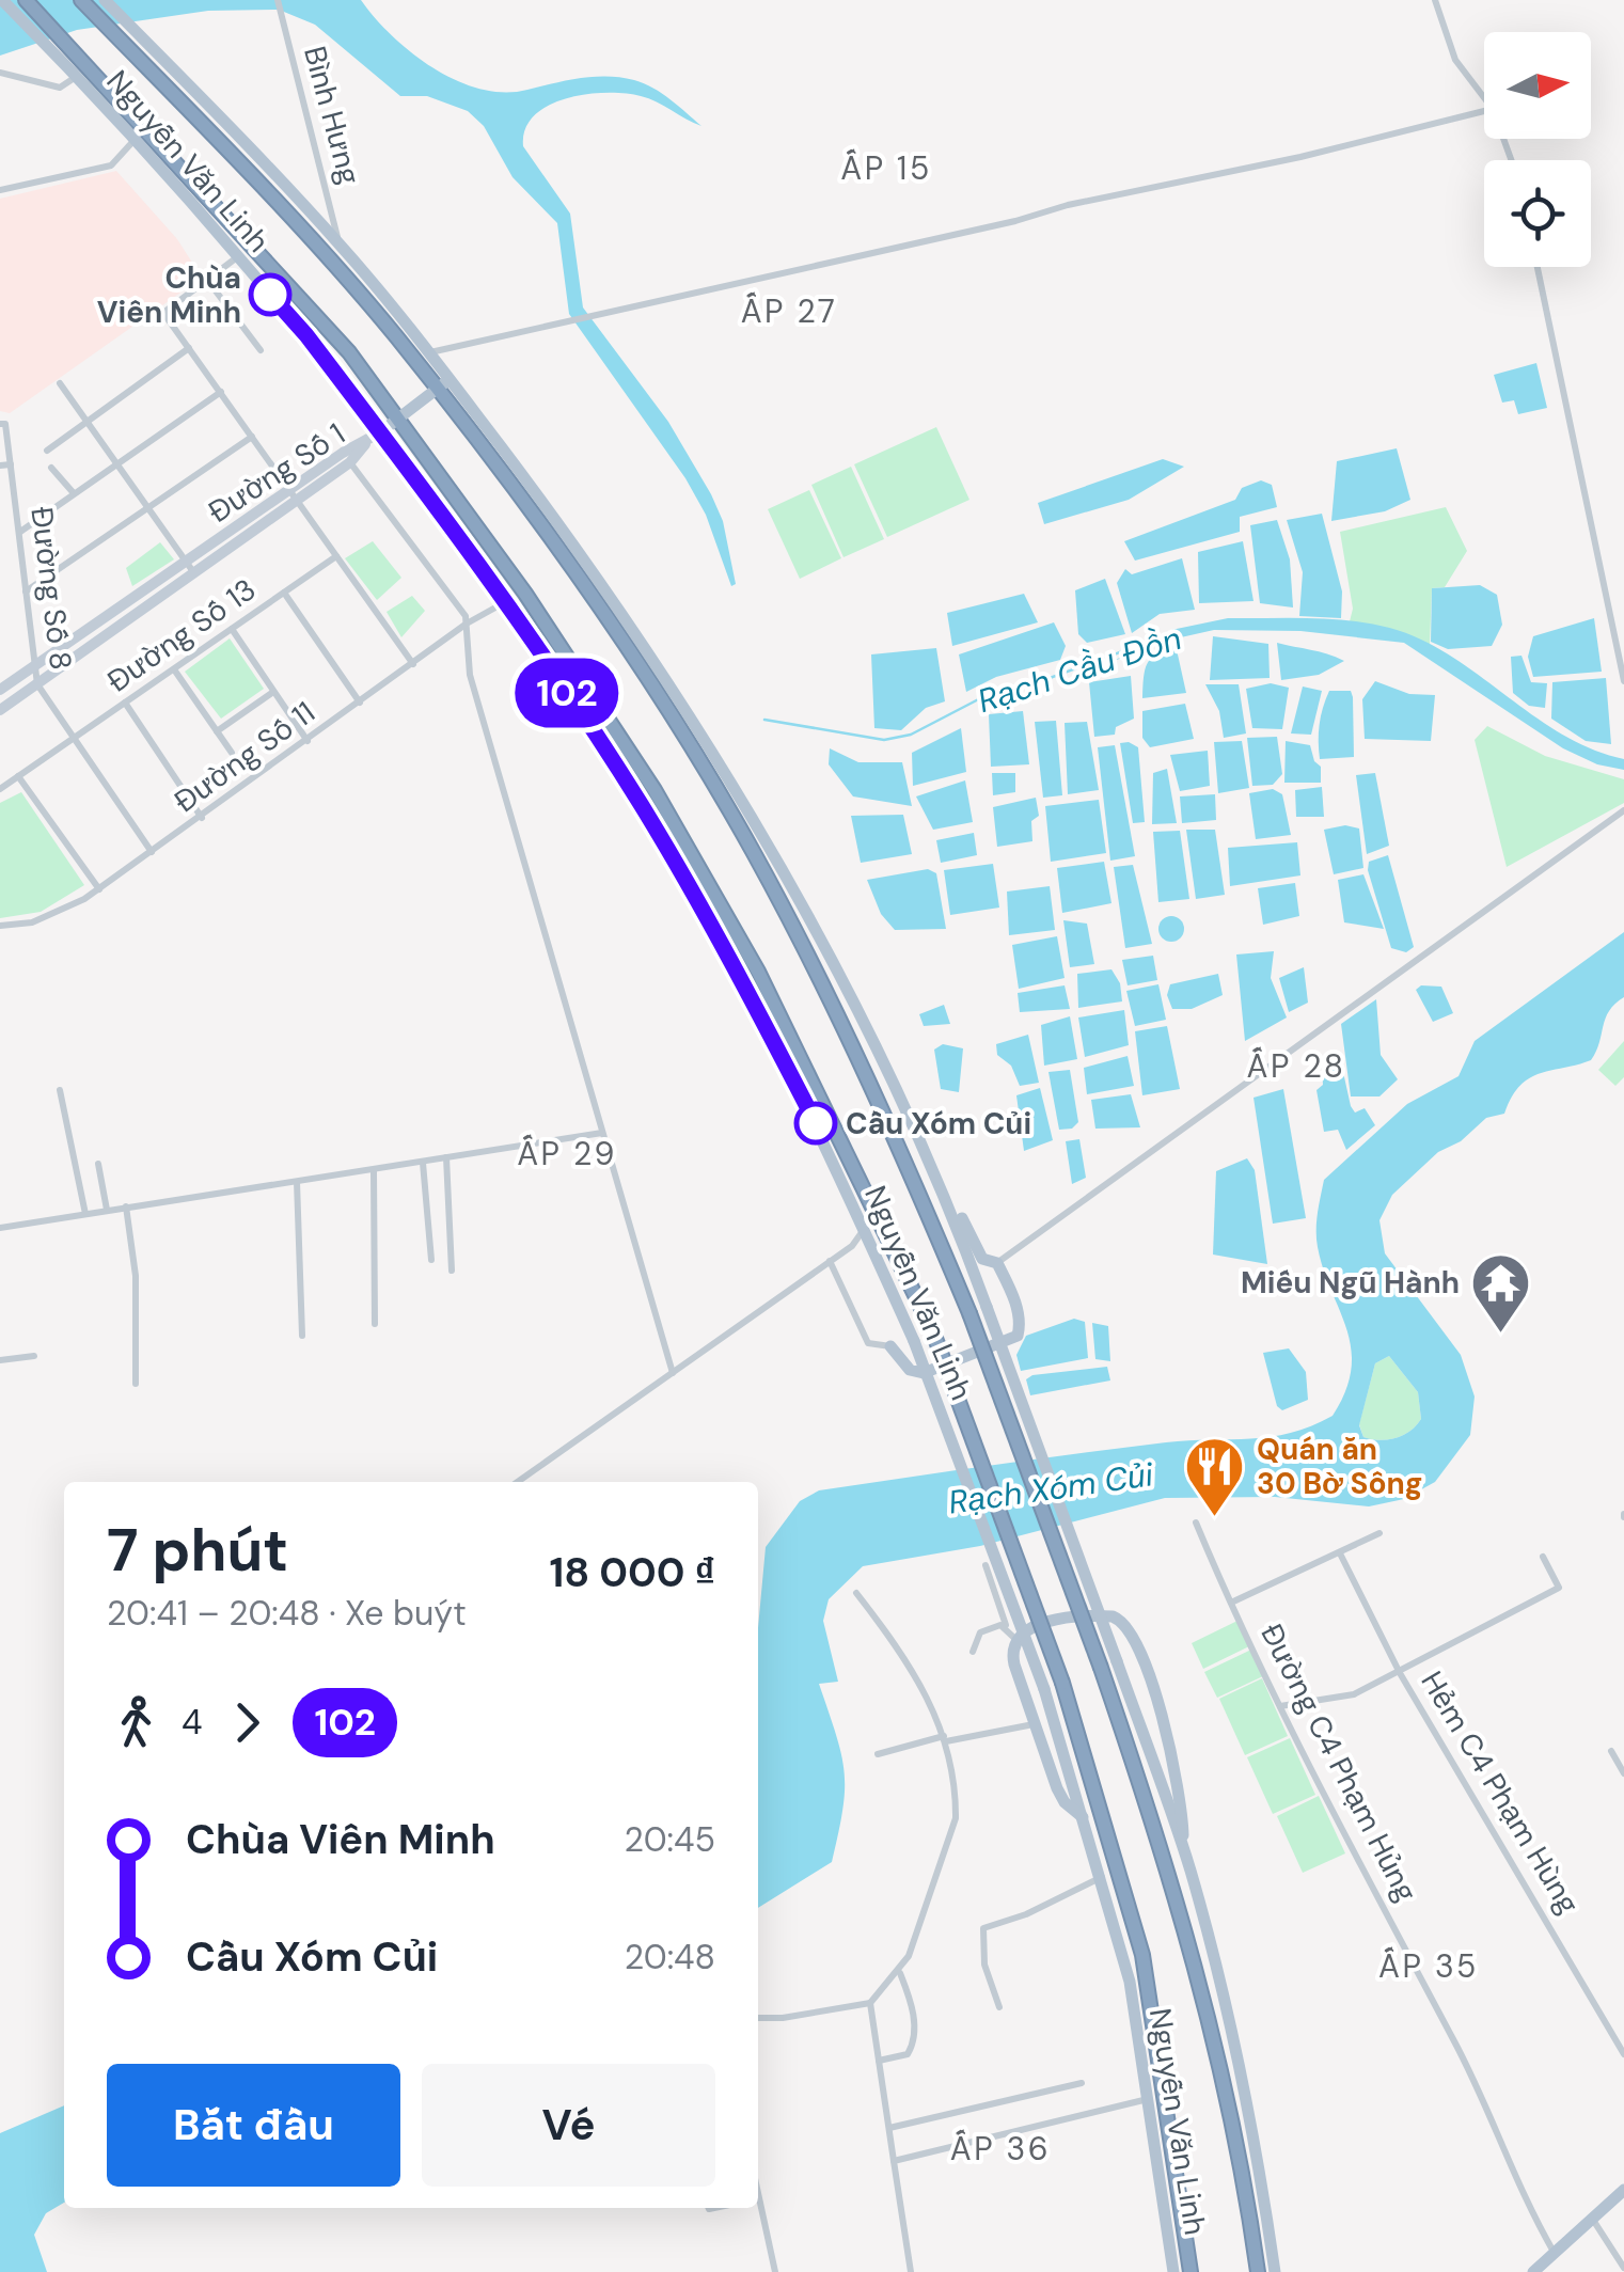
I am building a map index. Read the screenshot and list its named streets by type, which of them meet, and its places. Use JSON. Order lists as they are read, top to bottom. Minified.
{"streets":{"highway":["Nguyễn Văn Linh"],"street":["Bình Hưng","Đường Số 1","Đường Số 8","Đường Số 13","Đường Số 11","Đường C4 Phạm Hủng","Hẻm C4 Phạm Hùng"]},"crossings":[["Bình Hưng","Nguyễn Văn Linh"],["Nguyễn Văn Linh","Đường Số 1"],["Nguyễn Văn Linh","Đường Số 11"],["Đường Số 1","Đường Số 8"],["Đường Số 8","Đường Số 13"],["Đường Số 8","Đường Số 11"]],"districts":["ẤP 15","ẤP 27","ẤP 28","ẤP 29","ẤP 35","ẤP 36"],"water":["Rạch Cầu Đồn","Rạch Xóm Củi"],"places":{"other":["Chùa Viên Minh","Cầu Xóm Củi"],"temple":["Miếu Ngũ Hành"],"restaurant":["Quán ăn 30 Bờ Sông"]},"lines":["bus line 102"],"north":"right","page":{"on_map":"102","heading":["7 phút","20:41 – 20:48 · Xe buýt","18 000 ₫"],"legs":["4","102"],"list":[{"name":"Chùa Viên Minh","value":"20:45"},{"name":"Cầu Xóm Củi","value":"20:48"}],"buttons":["Bắt đầu","Vé"]}}
